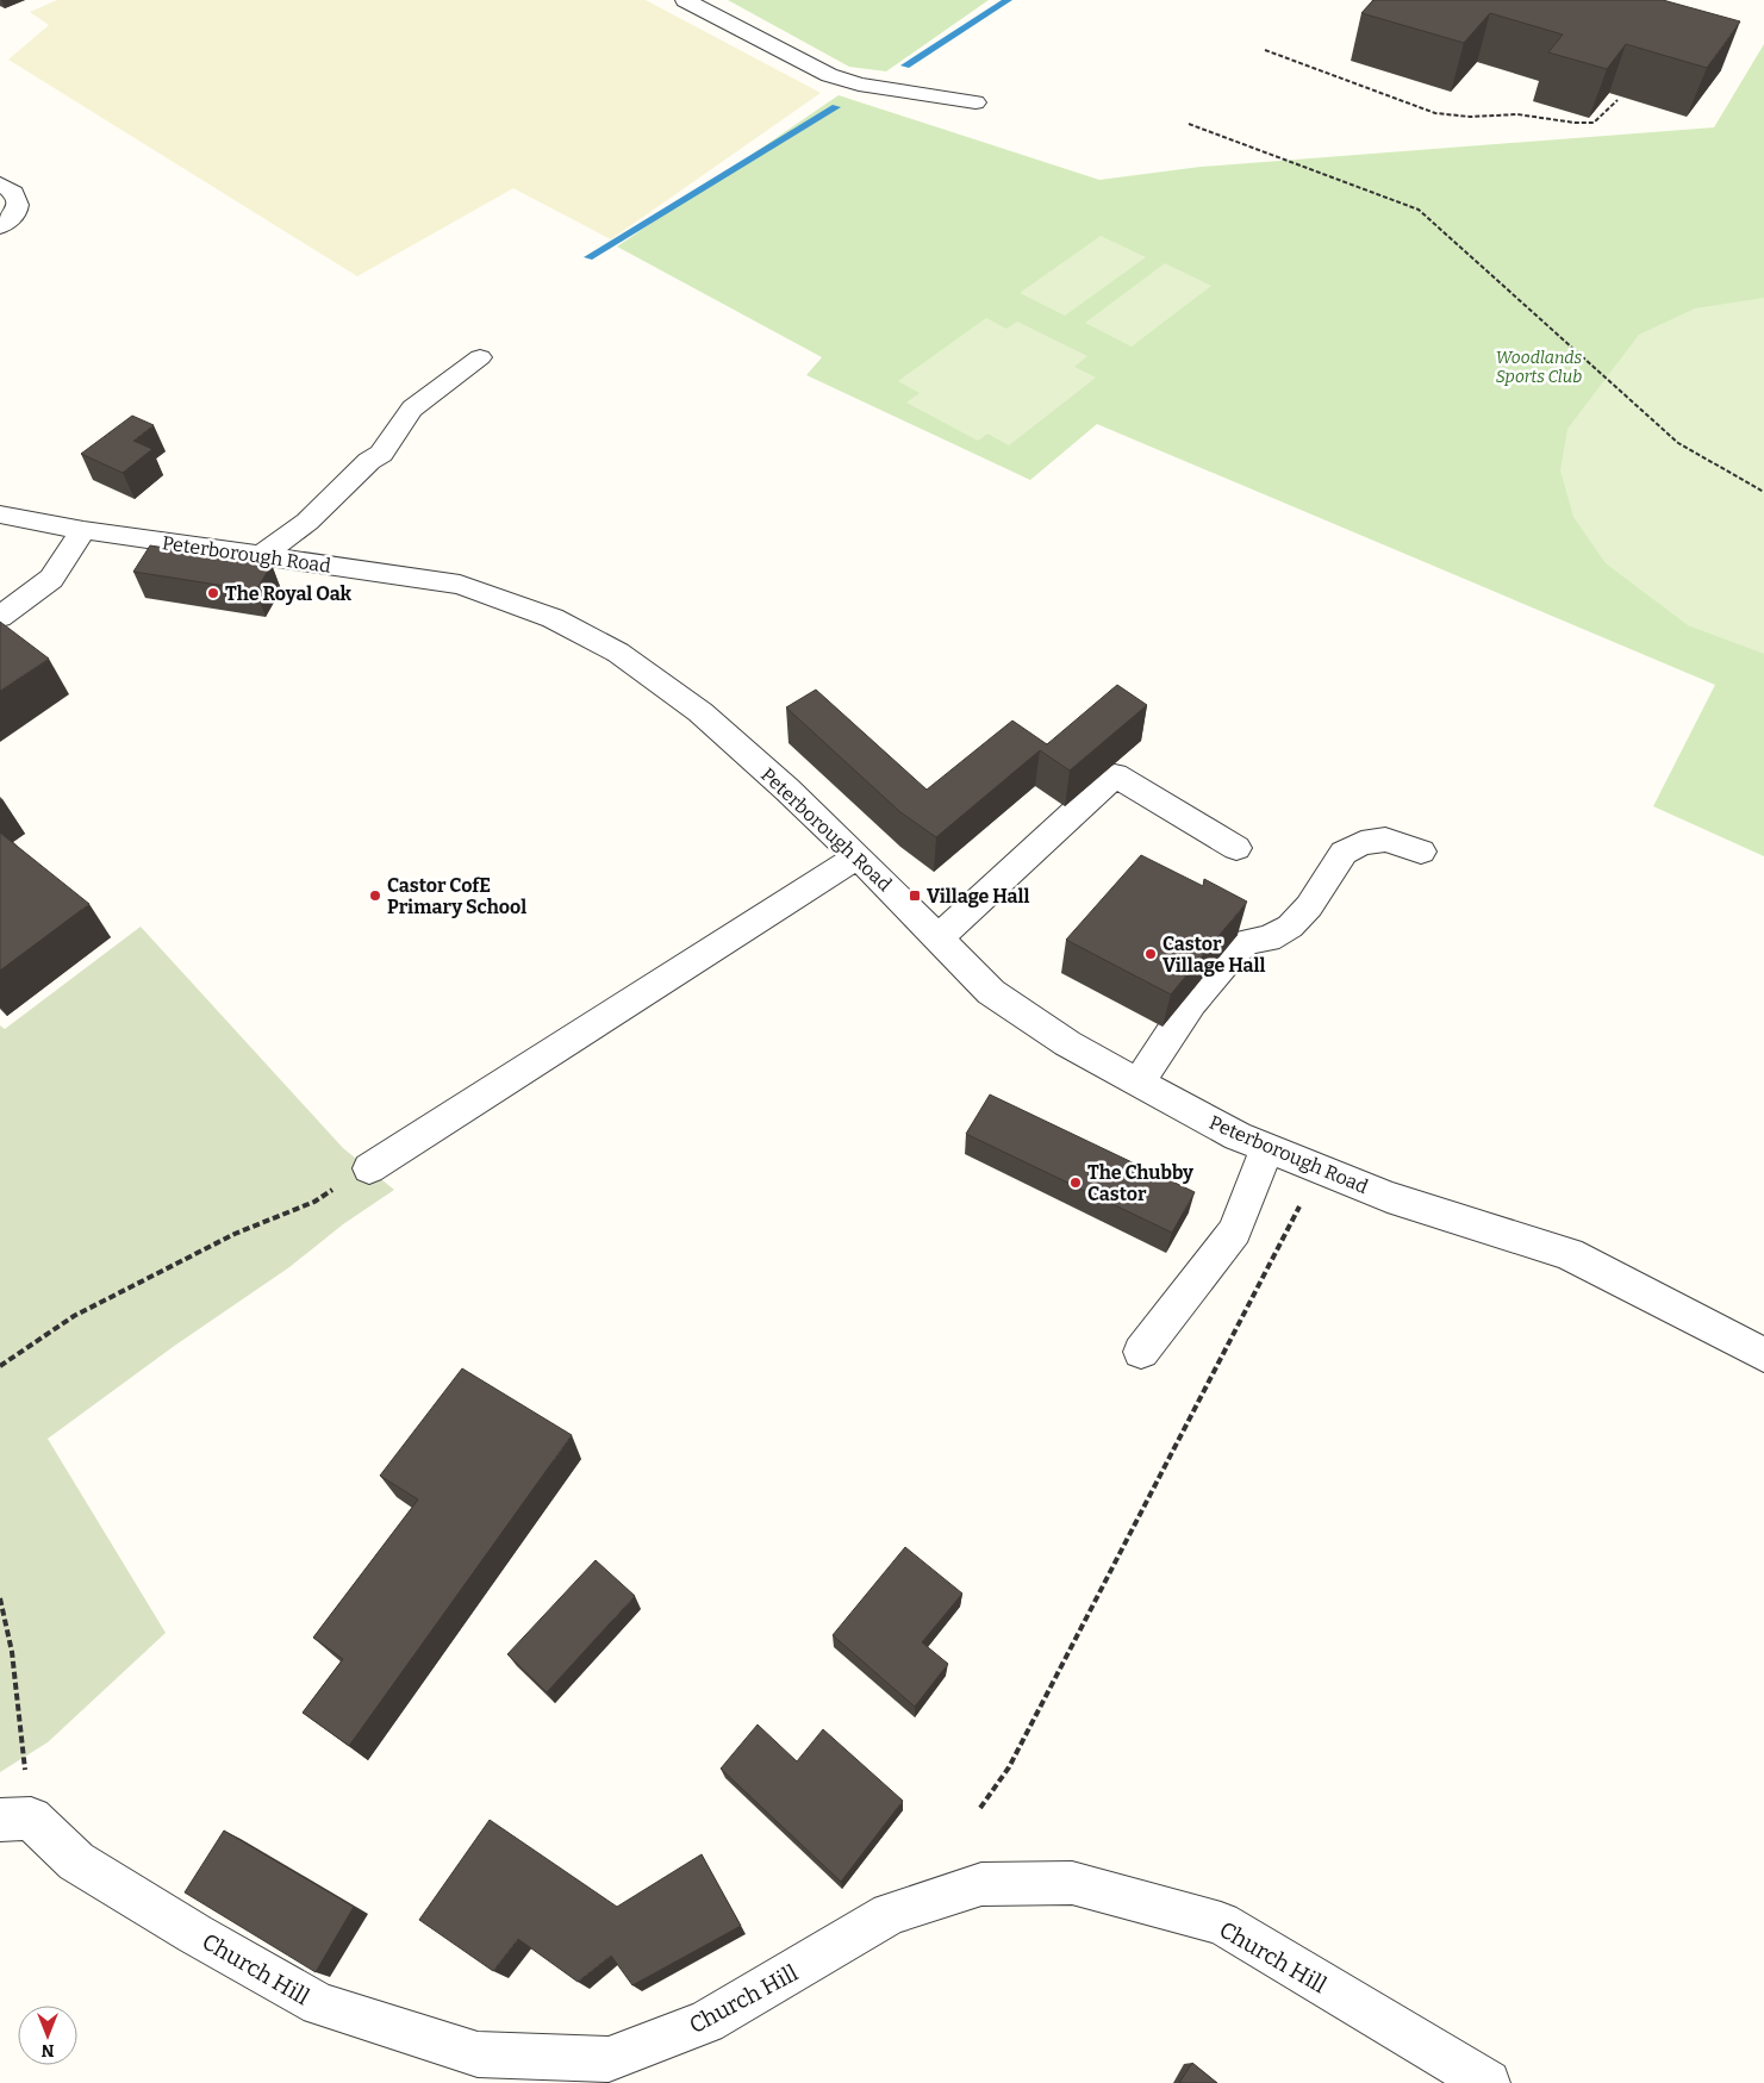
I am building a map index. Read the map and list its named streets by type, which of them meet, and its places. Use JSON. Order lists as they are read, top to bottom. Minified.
{"streets":{"street":["Peterborough Road","Church Hill"]},"parks":["Woodlands Sports Club"],"places":{"other":["The Royal Oak","Castor CofE Primary School","Castor Village Hall","The Chubby Castor"],"transit":["Village Hall"]},"north":"bottom"}
